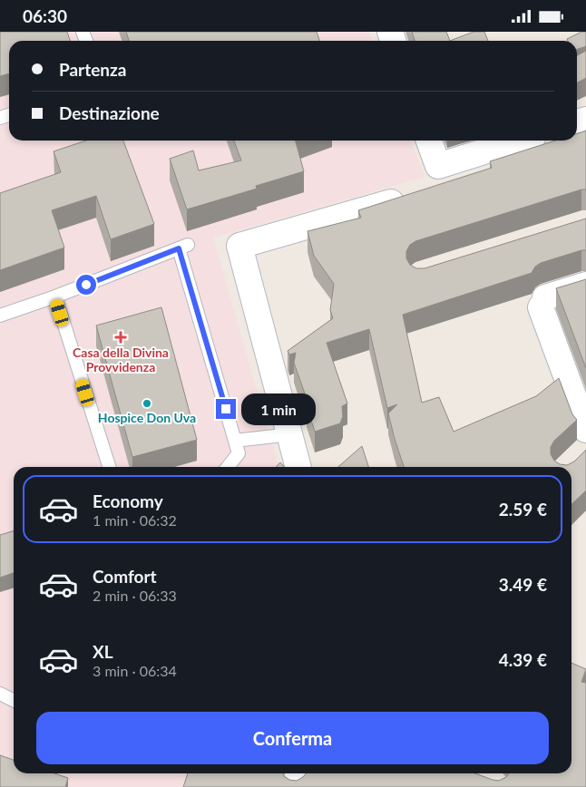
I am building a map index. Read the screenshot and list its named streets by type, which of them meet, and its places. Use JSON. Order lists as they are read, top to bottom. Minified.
{"places":{"health":["Casa della Divina Provvidenza"],"other":["Hospice Don Uva"]},"page":{"status":"06:30","banner":["Partenza","Destinazione"],"bubble":"1 min","list":[{"name":"Economy","note":"1 min · 06:32","value":"2.59 €"},{"name":"Comfort","note":"2 min · 06:33","value":"3.49 €"},{"name":"XL","note":"3 min · 06:34","value":"4.39 €"}],"buttons":"Conferma"}}
